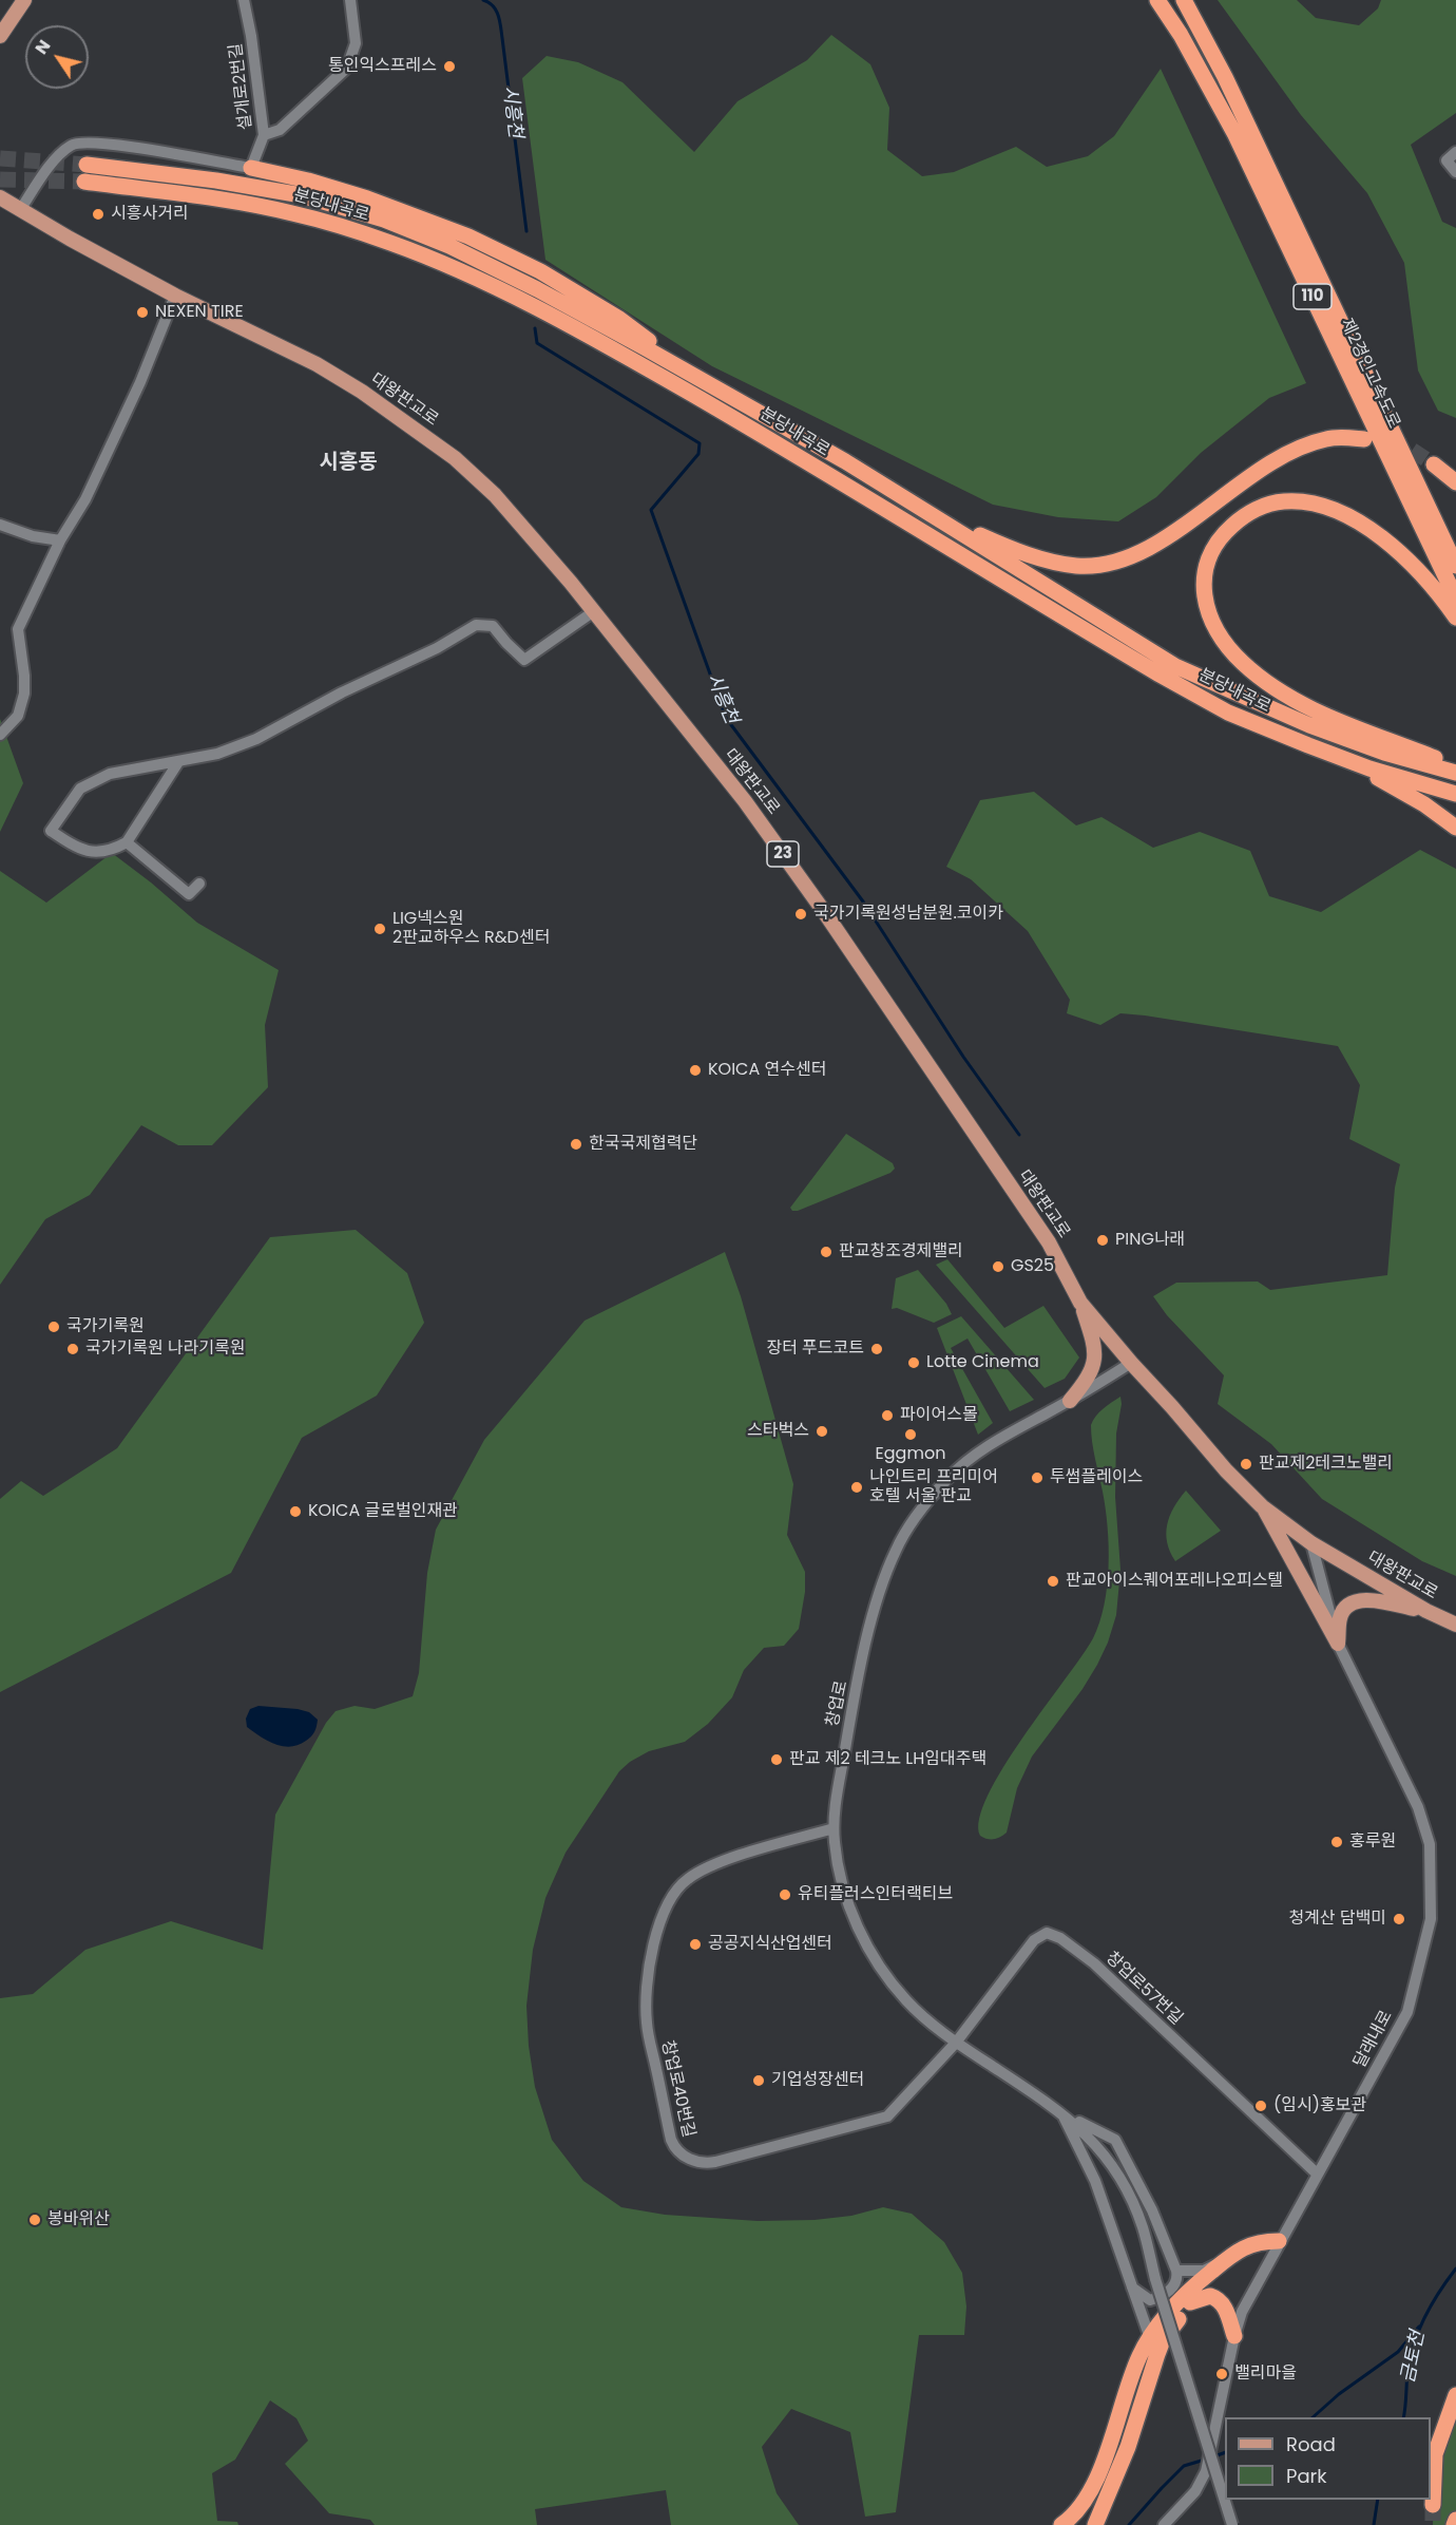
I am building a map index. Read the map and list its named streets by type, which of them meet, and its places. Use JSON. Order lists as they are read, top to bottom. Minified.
{"streets":{"highway":["분당내곡로","110","제2경인고속도로"],"main road":["대왕판교로","23"],"street":["설개로2번길","창업로","창업로57번길","달래내로","창업로40번길"]},"crossings":[["대왕판교로","창업로"],["대왕판교로","달래내로"],["창업로","창업로57번길"],["창업로","창업로40번길"],["창업로57번길","달래내로"],["창업로57번길","창업로40번길"]],"districts":["시흥동"],"water":["시흥천","금토천"],"places":["통인익스프레스","시흥사거리","NEXEN TIRE","국가기록원성남분원.코이카","LIG넥스원 2판교하우스 R&D센터","KOICA 연수센터","한국국제협력단","PING나래","판교창조경제밸리","GS25","국가기록원","국가기록원 나라기록원","장터 푸드코트","Lotte Cinema","파이어스몰","스타벅스","Eggmon","판교제2테크노밸리","투썸플레이스","나인트리 프리미어 호텔 서울 판교","KOICA 글로벌인재관","판교아이스퀘어포레나오피스텔","판교 제2 테크노 LH임대주택","홍루원","유티플러스인터랙티브","청계산 담백미","공공지식산업센터","기업성장센터","(임시)홍보관","봉바위산","밸리마을"],"legend":["Road","Park"],"north":"top left"}
